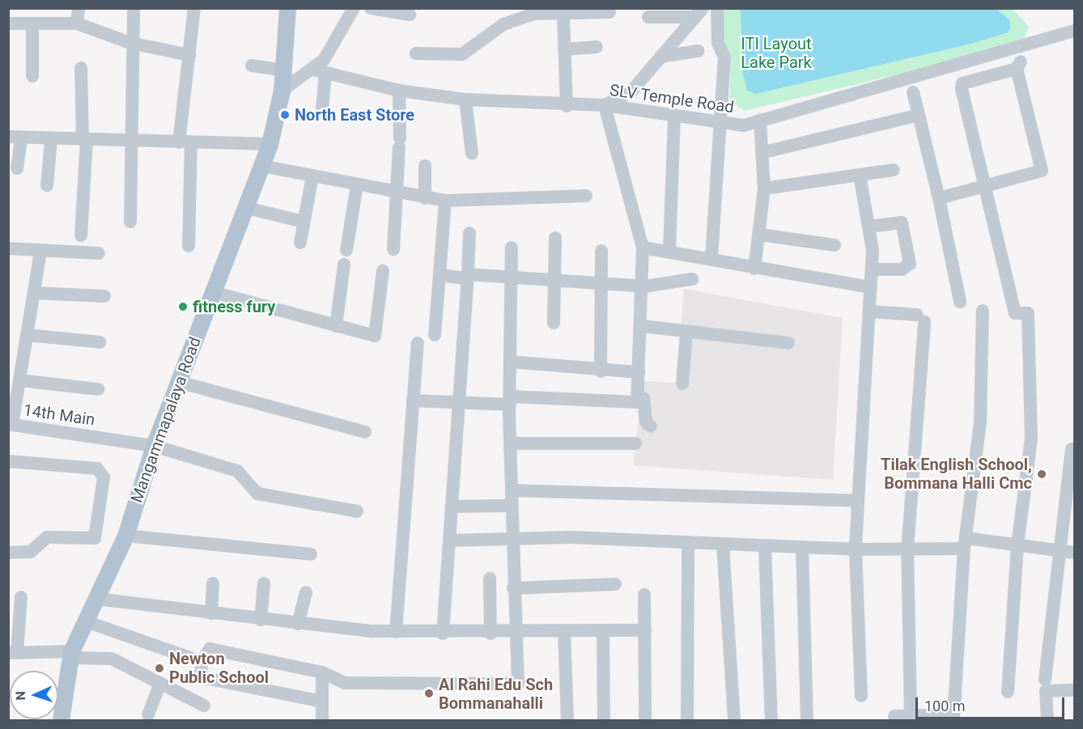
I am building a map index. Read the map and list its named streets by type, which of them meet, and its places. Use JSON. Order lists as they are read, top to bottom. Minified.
{"streets":{"main road":["Mangammapalaya Road"],"street":["SLV Temple Road","14th Main"]},"crossings":[["14th Main","Mangammapalaya Road"]],"parks":["ITI Layout Lake Park"],"places":["North East Store","fitness fury","Tilak English School, Bommana Halli Cmc","Newton Public School","Al Rahi Edu Sch Bommanahalli"],"scale_bar":"100 m","north":"left"}
